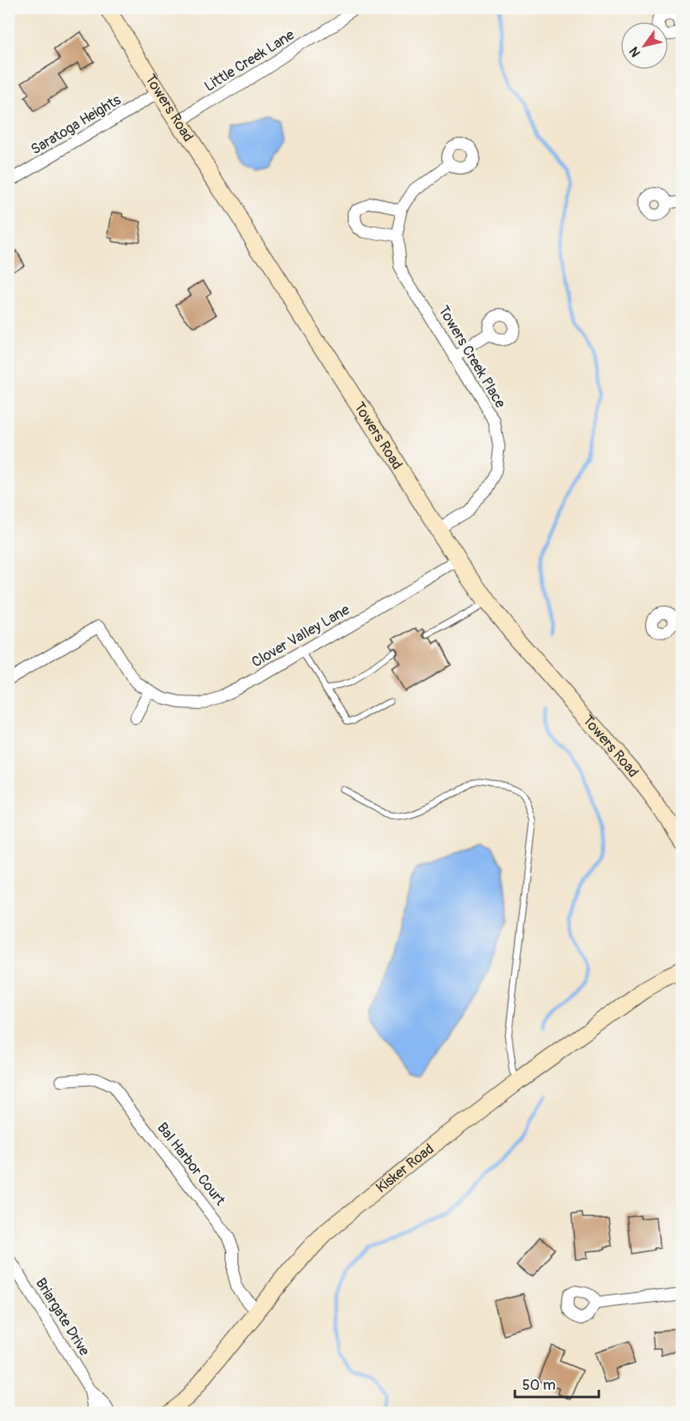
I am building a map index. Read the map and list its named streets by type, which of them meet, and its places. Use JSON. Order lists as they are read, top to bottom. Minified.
{"streets":{"main road":["Towers Road","Kisker Road"],"street":["Little Creek Lane","Saratoga Heights","Towers Creek Place","Clover Valley Lane","Bal Harbor Court","Briargate Drive"]},"crossings":[["Little Creek Lane","Towers Road"],["Towers Road","Saratoga Heights"],["Towers Road","Towers Creek Place"],["Towers Road","Clover Valley Lane"],["Bal Harbor Court","Kisker Road"]],"scale_bar":"50 m","north":"bottom left"}
